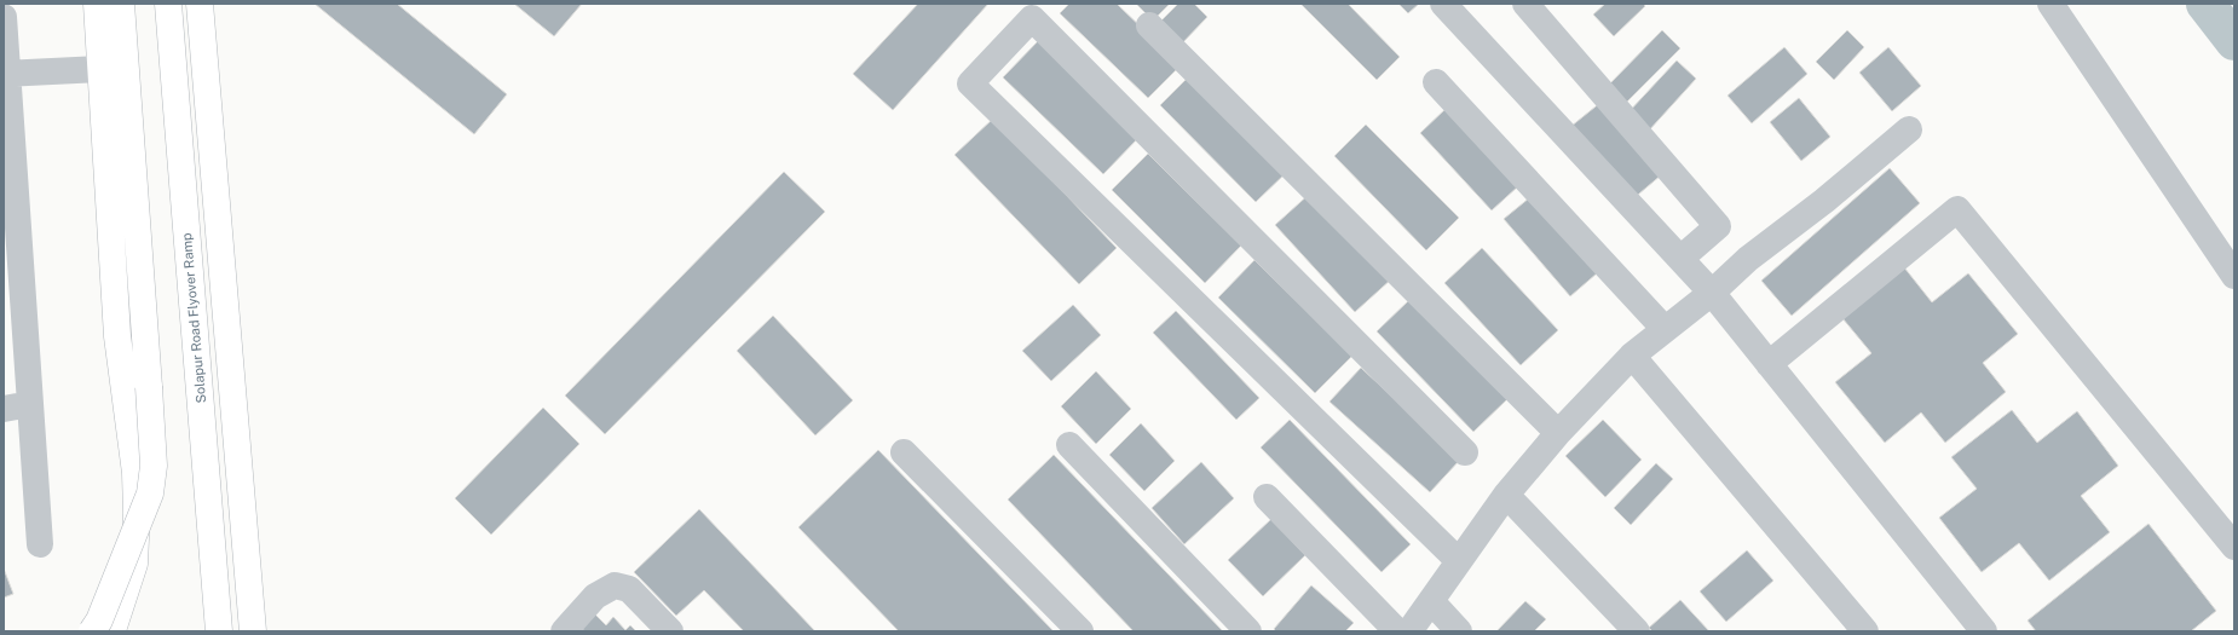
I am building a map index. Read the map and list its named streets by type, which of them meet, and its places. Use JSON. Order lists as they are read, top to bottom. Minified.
{"streets":{"highway":["Solapur Road Flyover Ramp"]}}
